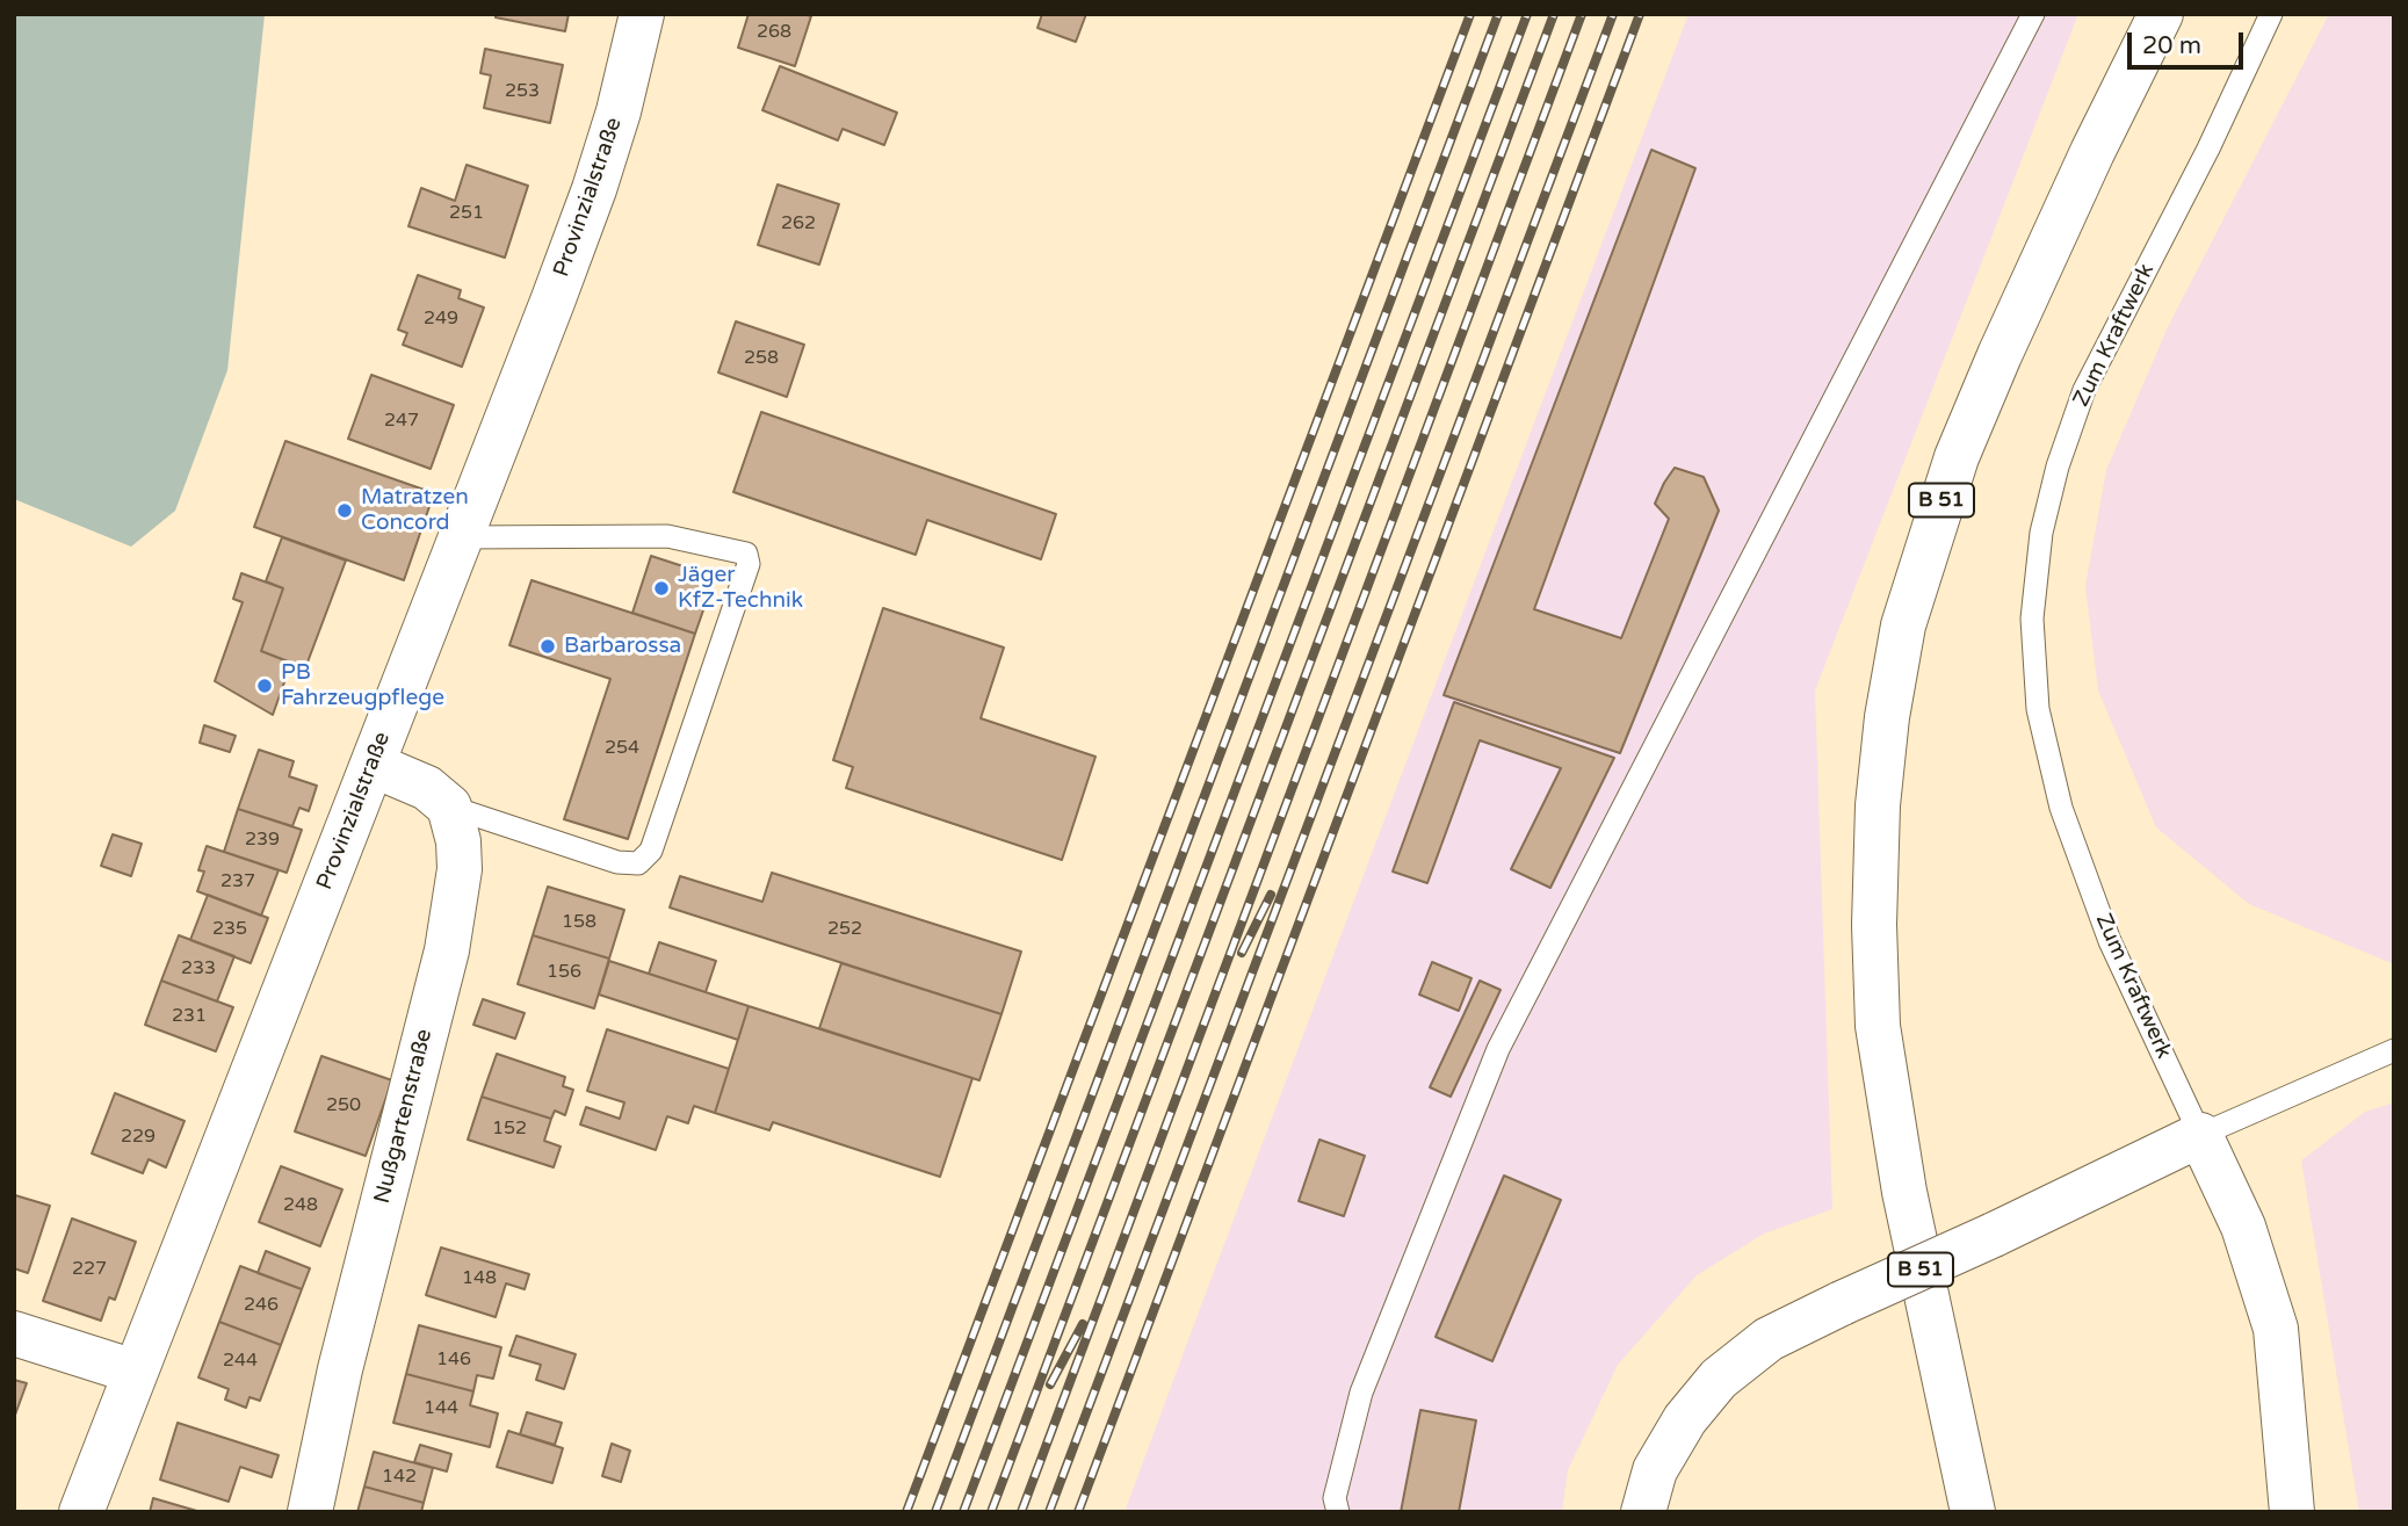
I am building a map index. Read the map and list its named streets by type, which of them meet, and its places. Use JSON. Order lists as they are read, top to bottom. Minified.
{"streets":{"main road":["Provinzialstraße","B 51","Nußgartenstraße"],"lane":["Zum Kraftwerk"]},"places":["Matratzen Concord","Jäger KfZ-Technik","Barbarossa","PB Fahrzeugpflege"],"house_numbers":["268","253","251","262","249","258","247","254","239","237","158","235","252","233","156","231","250","152","229","248","227","148","246","146","244","144","142"],"scale_bar":"20 m"}
